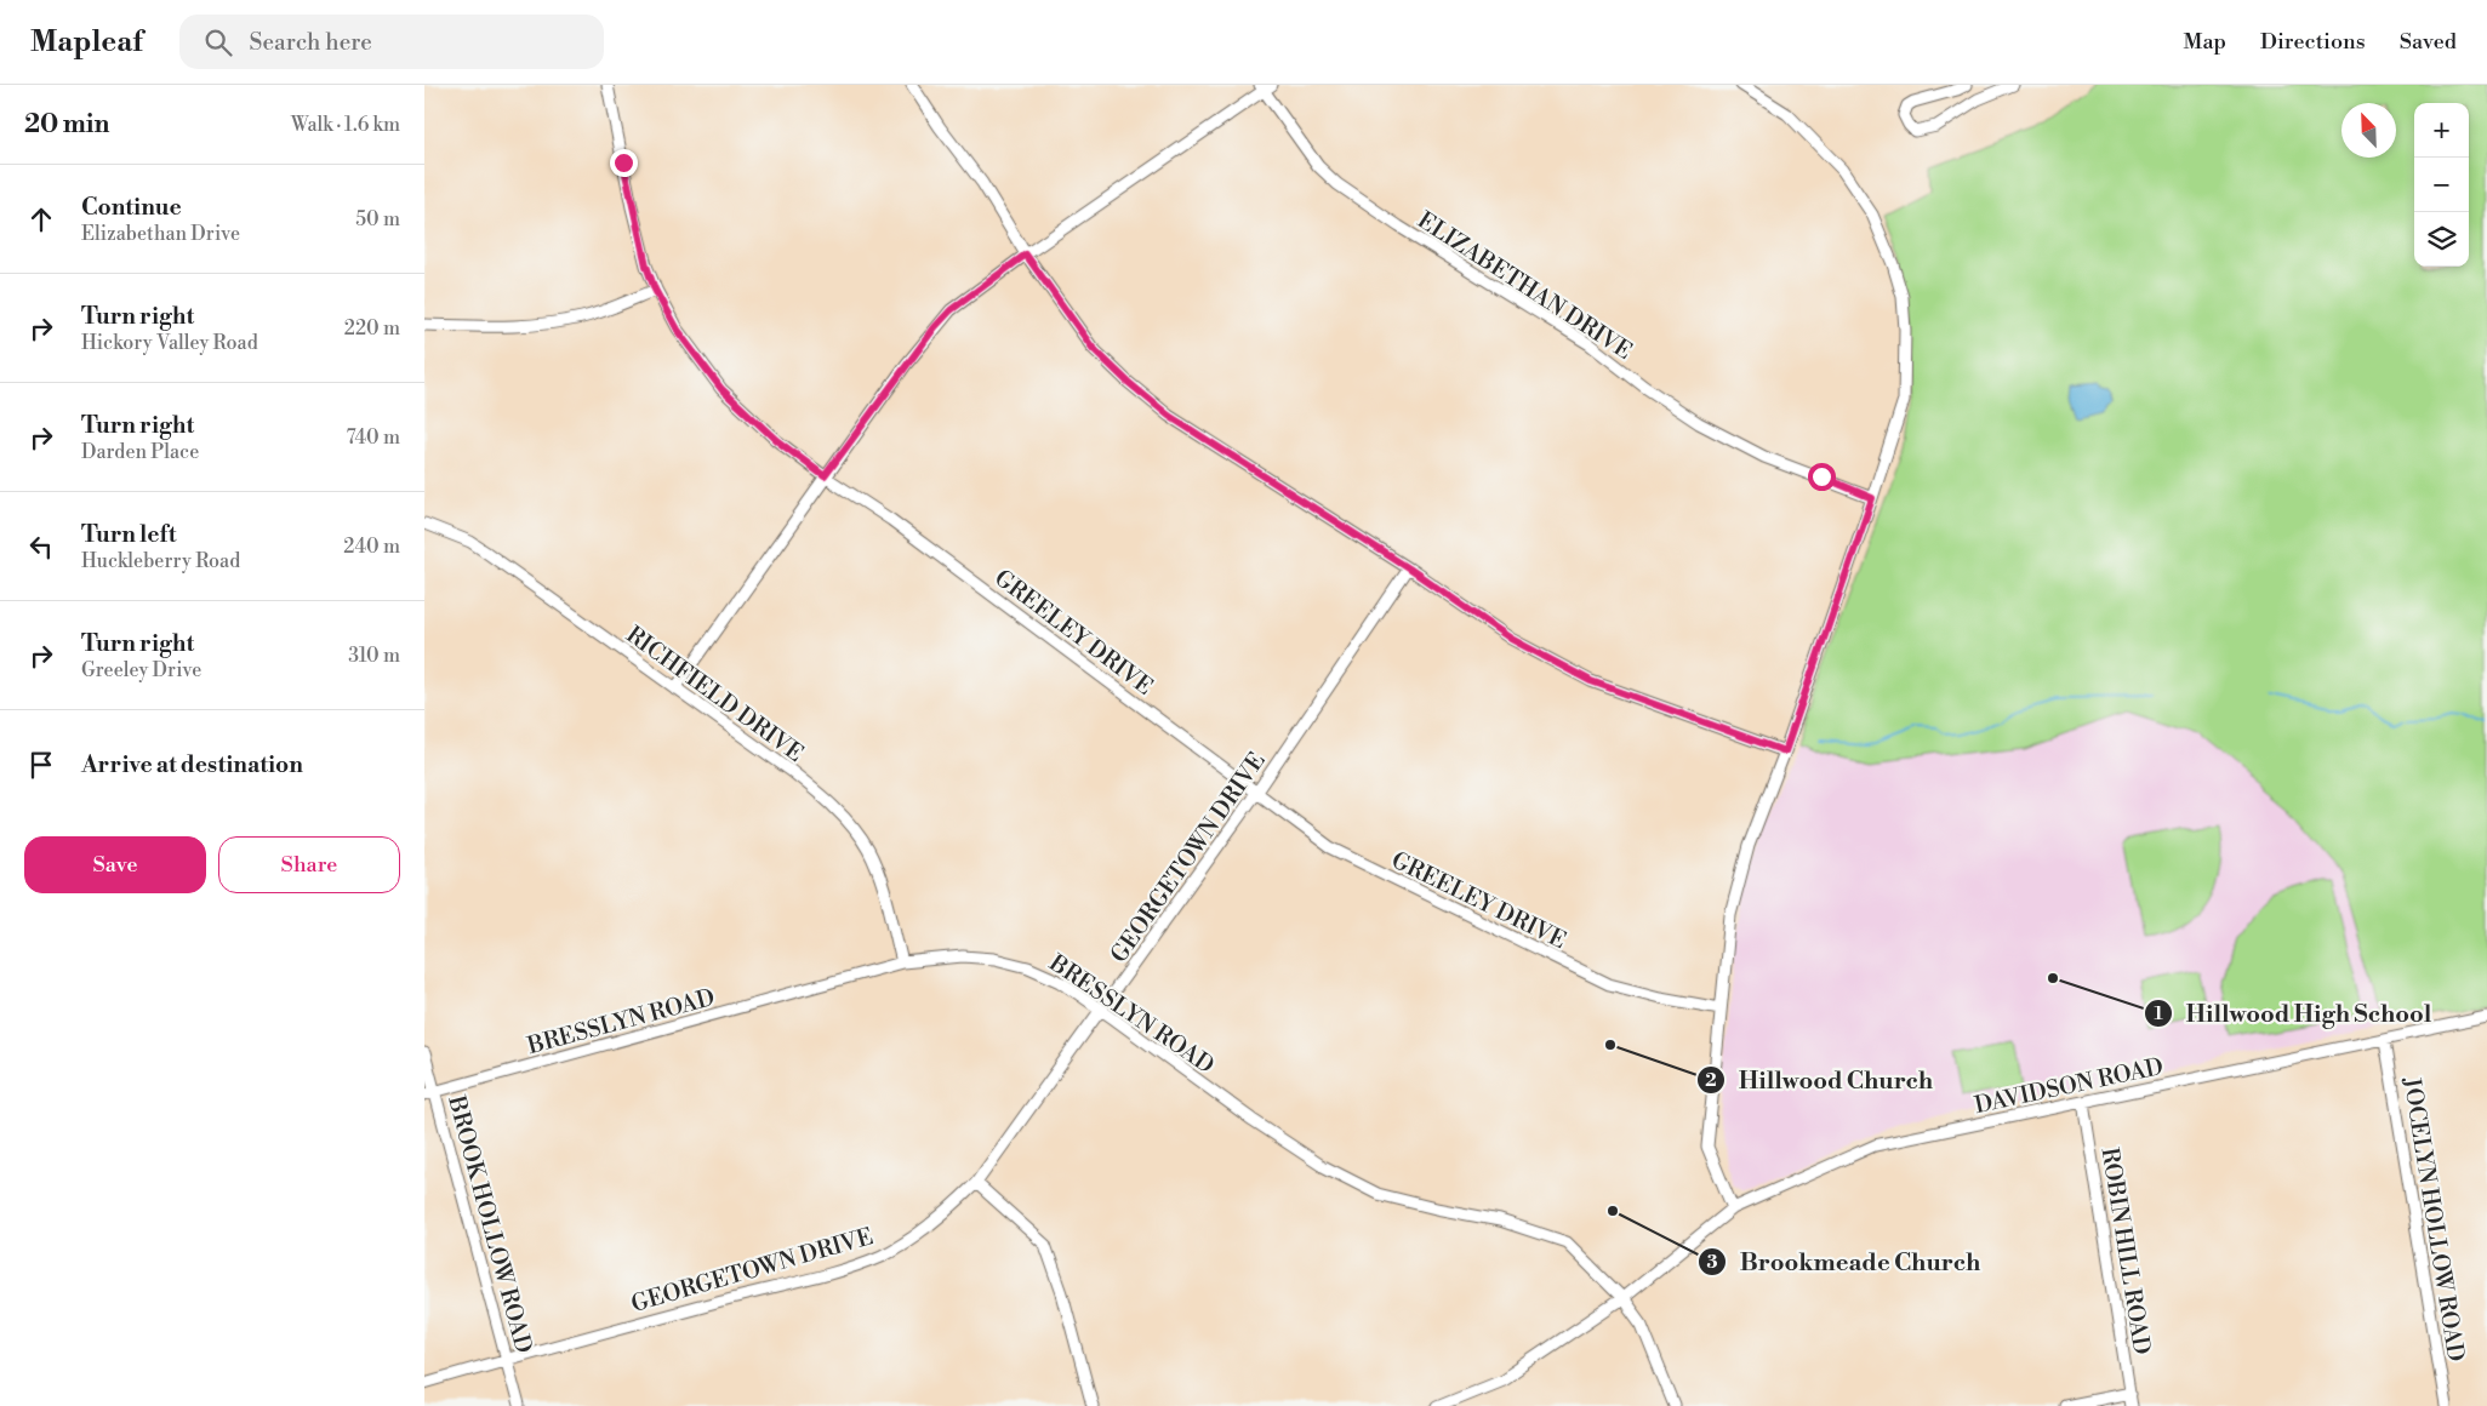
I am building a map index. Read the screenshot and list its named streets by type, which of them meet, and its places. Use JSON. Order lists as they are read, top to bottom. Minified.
{"streets":{"street":["ELIZABETHAN DRIVE","GREELEY DRIVE","RICHFIELD DRIVE","GEORGETOWN DRIVE","BRESSLYN ROAD","DAVIDSON ROAD","JOCELYN HOLLOW ROAD","BROOK HOLLOW ROAD","ROBIN HILL ROAD"]},"crossings":[["GREELEY DRIVE","GEORGETOWN DRIVE"],["RICHFIELD DRIVE","BRESSLYN ROAD"],["GEORGETOWN DRIVE","BRESSLYN ROAD"],["GEORGETOWN DRIVE","BROOK HOLLOW ROAD"],["BRESSLYN ROAD","DAVIDSON ROAD"],["BRESSLYN ROAD","BROOK HOLLOW ROAD"],["DAVIDSON ROAD","JOCELYN HOLLOW ROAD"],["DAVIDSON ROAD","ROBIN HILL ROAD"]],"places":["Hillwood High School","Hillwood Church","Brookmeade Church"],"north":"top left","page":{"header":"Mapleaf","search":"Search here","nav":["Map","Directions","Saved"],"heading":["20 min","Walk · 1.6 km"],"map_buttons":["+","−"],"list":[["Continue","Elizabethan Drive","50 m"],["Turn right","Hickory Valley Road","220 m"],["Turn right","Darden Place","740 m"],["Turn left","Huckleberry Road","240 m"],["Turn right","Greeley Drive","310 m"],"Arrive at destination"],"buttons":["Save","Share"]}}
